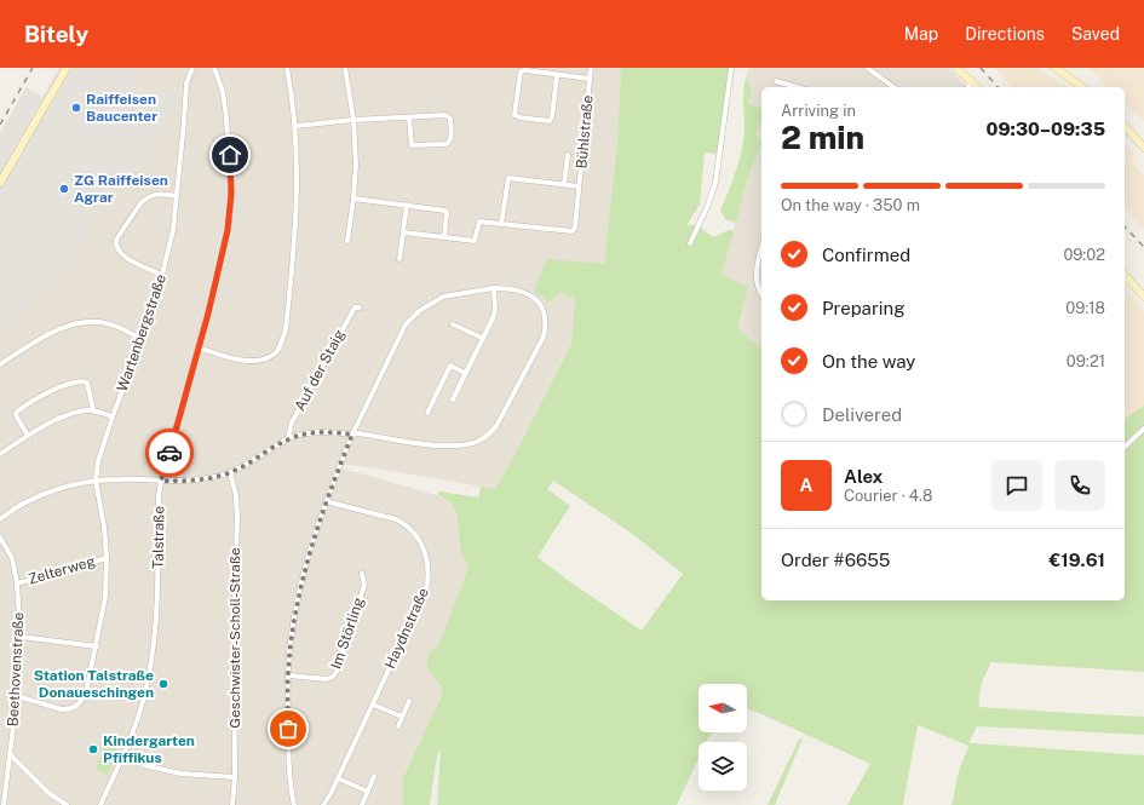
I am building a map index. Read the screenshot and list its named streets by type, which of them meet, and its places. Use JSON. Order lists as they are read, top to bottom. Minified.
{"streets":{"street":["Bühlstraße","Wartenbergstraße","Auf der Staig","Talstraße","Zelterweg","Haydnstraße","Im Störling","Geschwister-Scholl-Straße","Beethovenstraße"]},"crossings":[["Wartenbergstraße","Zelterweg"],["Wartenbergstraße","Beethovenstraße"],["Zelterweg","Beethovenstraße"]],"places":["Raiffeisen Baucenter","ZG Raiffeisen Agrar","Station Talstraße Donaueschingen","Kindergarten Pfiffikus"],"north":"left","page":{"header":"Bitely","nav":["Map","Directions","Saved"],"heading":["2 min","Arriving in","09:30–09:35"],"panel":["Alex","Courier · 4.8","Order #6655","€19.61"],"bar":"On the way · 350 m","list":[["Confirmed","09:02"],["Preparing","09:18"],["On the way","09:21"],"Delivered"],"round":"A"}}
